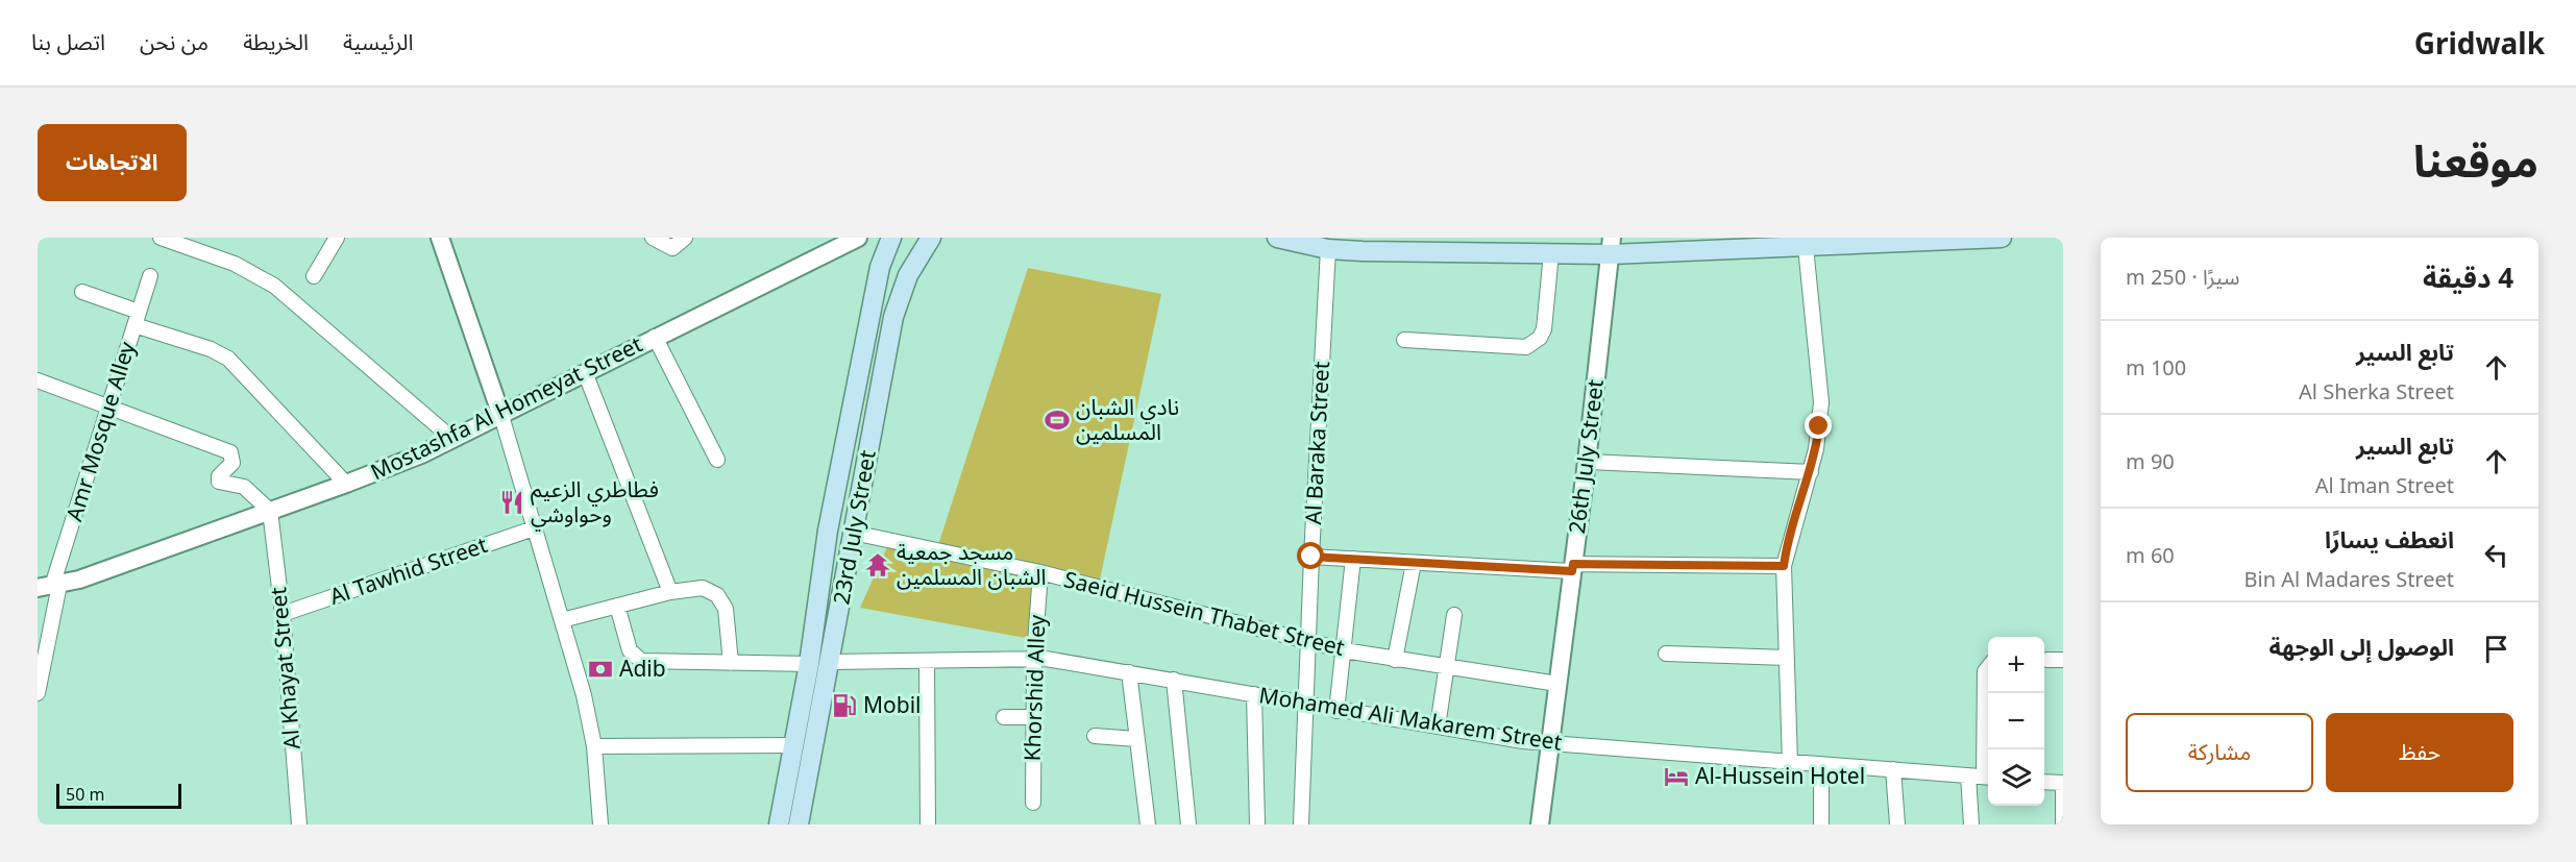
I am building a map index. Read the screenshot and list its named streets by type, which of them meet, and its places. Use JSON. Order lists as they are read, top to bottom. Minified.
{"streets":{"main road":["23rd July Street"],"street":["Mostashfa Al Homeyat Street","Amr Mosque Alley","Al Baraka Street","26th July Street","Al Tawhid Street","Saeid Hussein Thabet Street","Al Khayat Street","Khorshid Alley","Mohamed Ali Makarem Street"]},"crossings":[["Mostashfa Al Homeyat Street","Amr Mosque Alley"],["Mostashfa Al Homeyat Street","Al Khayat Street"],["Al Baraka Street","Saeid Hussein Thabet Street"],["Al Baraka Street","Mohamed Ali Makarem Street"],["26th July Street","Saeid Hussein Thabet Street"],["26th July Street","Mohamed Ali Makarem Street"],["23rd July Street","Saeid Hussein Thabet Street"],["23rd July Street","Mohamed Ali Makarem Street"],["Al Tawhid Street","Al Khayat Street"],["Saeid Hussein Thabet Street","Khorshid Alley"],["Khorshid Alley","Mohamed Ali Makarem Street"]],"places":{"sports":["نادي الشبان المسلمين"],"restaurant":["فطاطري الزعيم وحواوشي"],"temple":["مسجد جمعية الشبان المسلمين"],"bank":["Adib"],"fuel station":["Mobil"],"hotel":["Al-Hussein Hotel"]},"scale_bar":"50 m","page":{"header":"Gridwalk","nav":["الرئيسية","الخريطة","من نحن","اتصل بنا"],"title":"موقعنا","buttons":["الاتجاهات",["حفظ","مشاركة"]],"heading":["4 دقيقة","سيرًا · 250 m"],"list":[["تابع السير","Al Sherka Street","100 m"],["تابع السير","Al Iman Street","90 m"],["انعطف يسارًا","Bin Al Madares Street","60 m"],"الوصول إلى الوجهة"],"map_buttons":["+","−"],"scale":"50 m"}}
